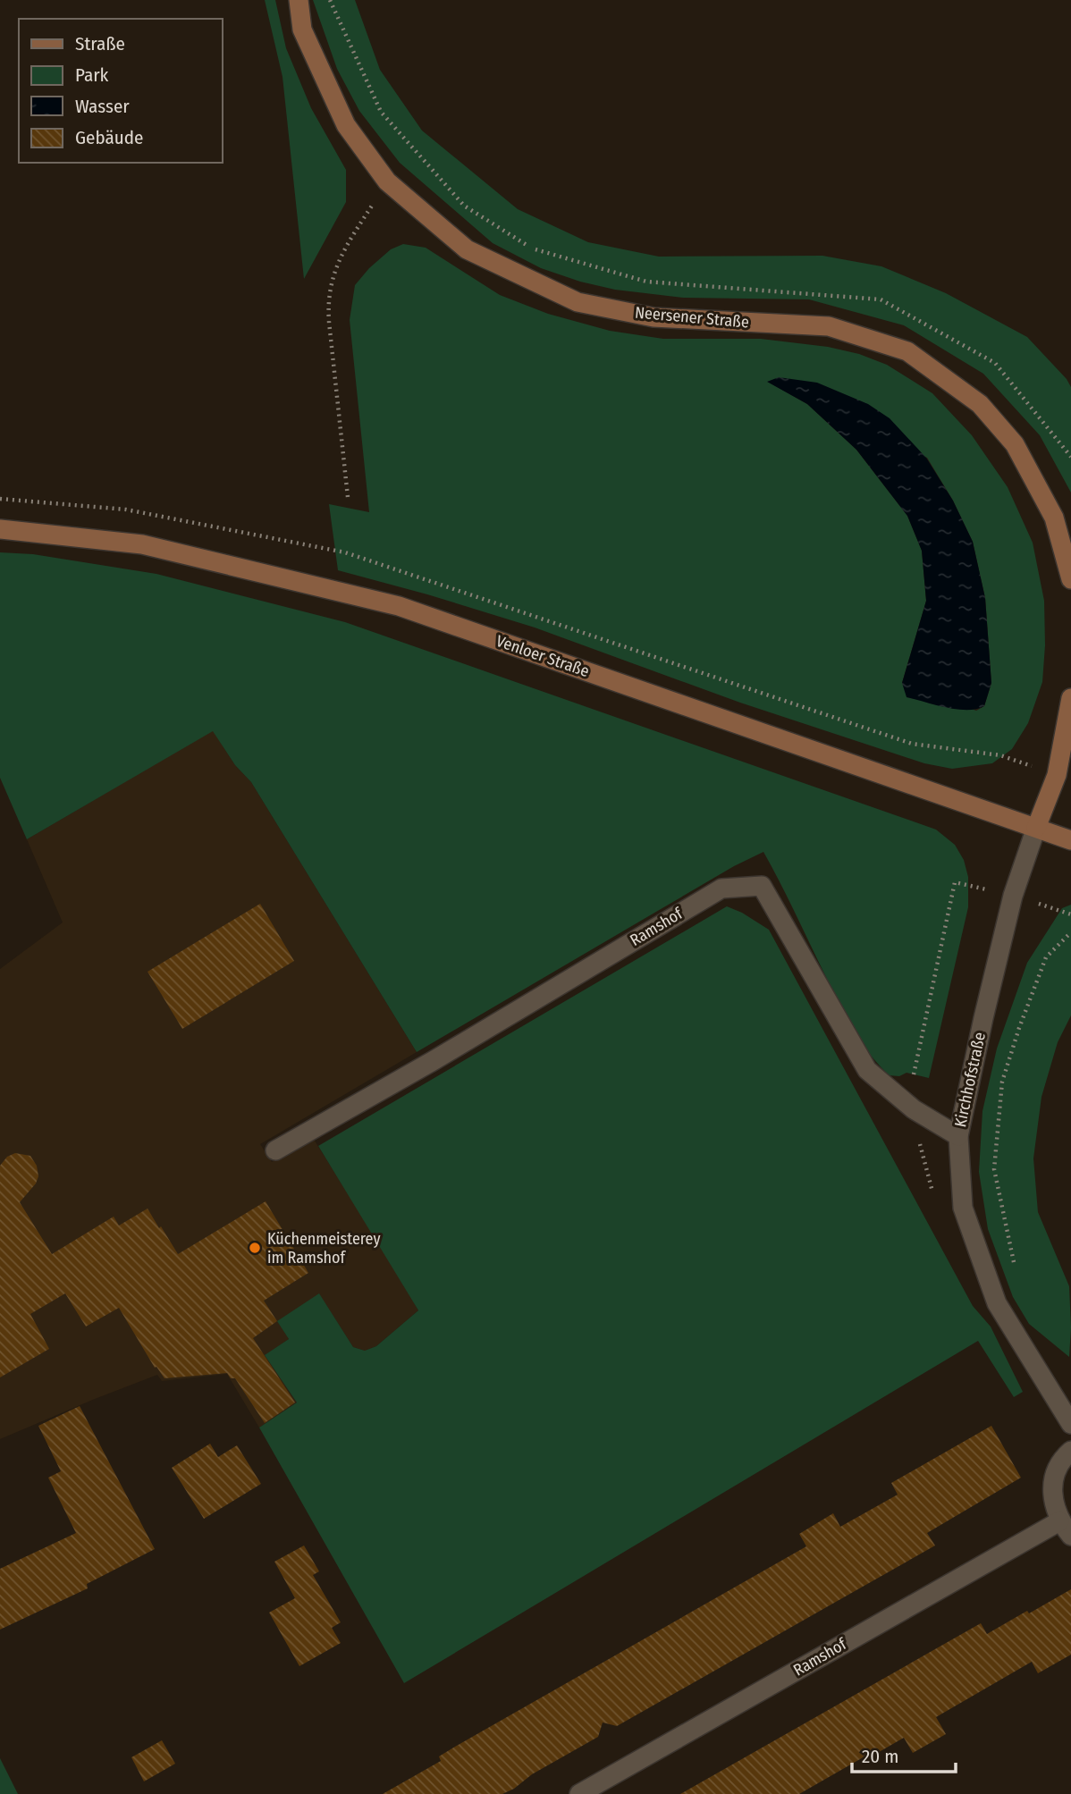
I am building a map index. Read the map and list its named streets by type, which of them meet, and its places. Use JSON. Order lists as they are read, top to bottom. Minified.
{"streets":{"street":["Neersener Straße","Venloer Straße","Ramshof","Kirchhofstraße"]},"crossings":[["Venloer Straße","Kirchhofstraße"],["Ramshof","Kirchhofstraße"]],"places":["Küchenmeisterey im Ramshof"],"legend":["Straße","Park","Wasser","Gebäude"],"scale_bar":"20 m"}
